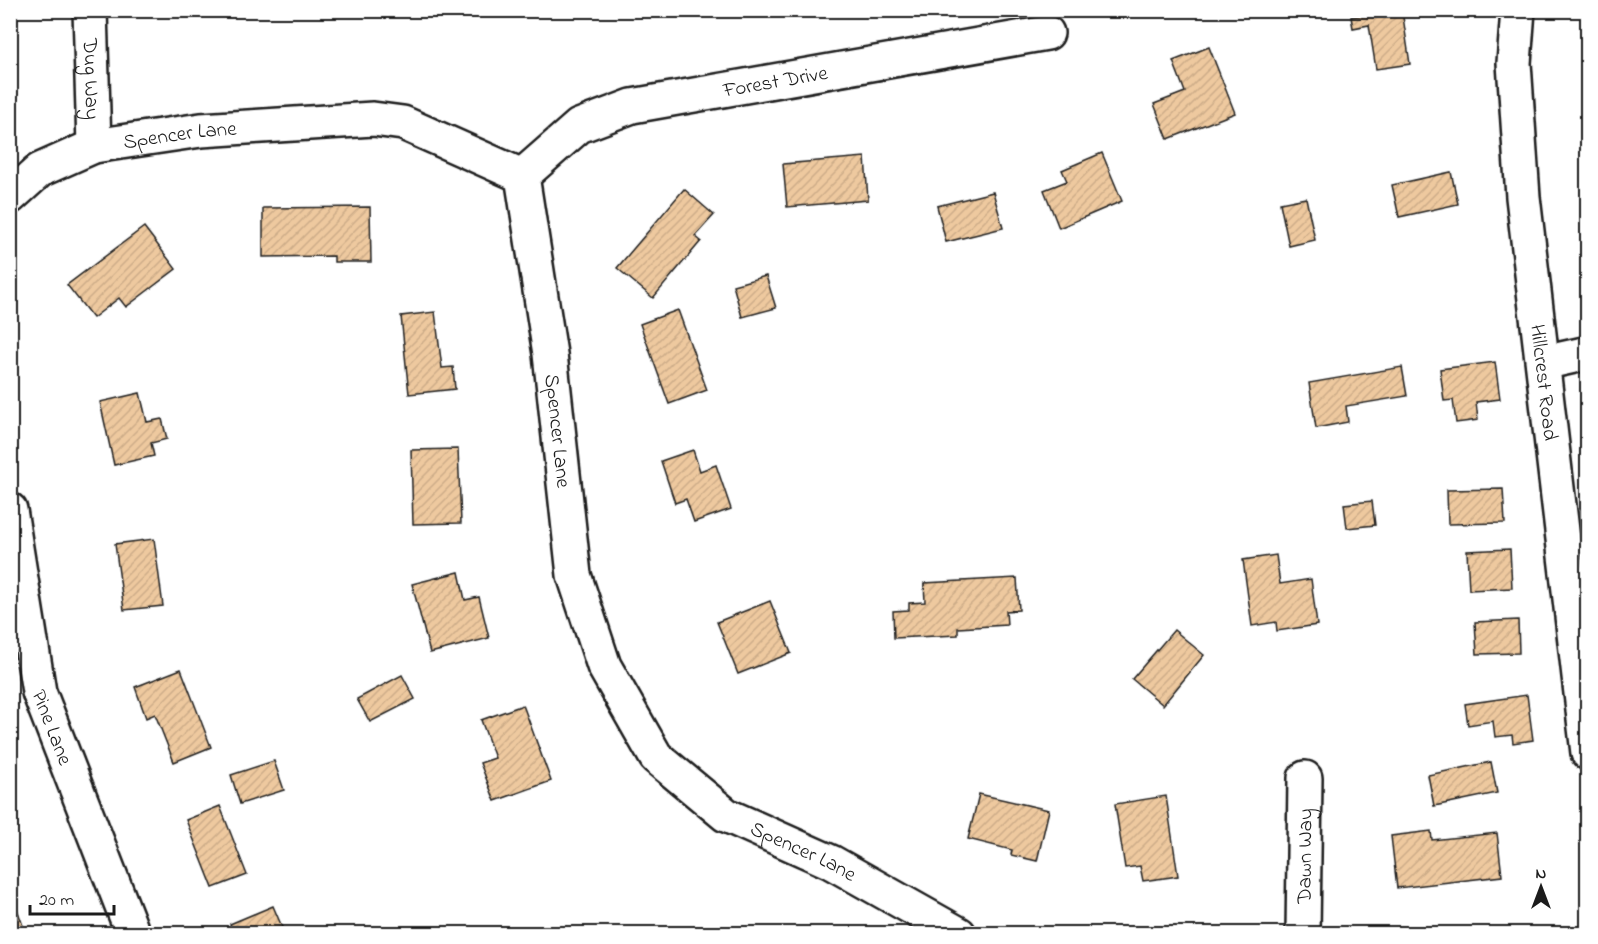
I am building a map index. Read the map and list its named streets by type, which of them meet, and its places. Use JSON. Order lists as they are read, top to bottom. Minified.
{"streets":{"street":["Dug Way","Forest Drive","Spencer Lane","Hillcrest Road","Pine Lane","Dawn Way"]},"crossings":[["Dug Way","Spencer Lane"],["Forest Drive","Spencer Lane"]],"scale_bar":"20 m","north":"top"}
